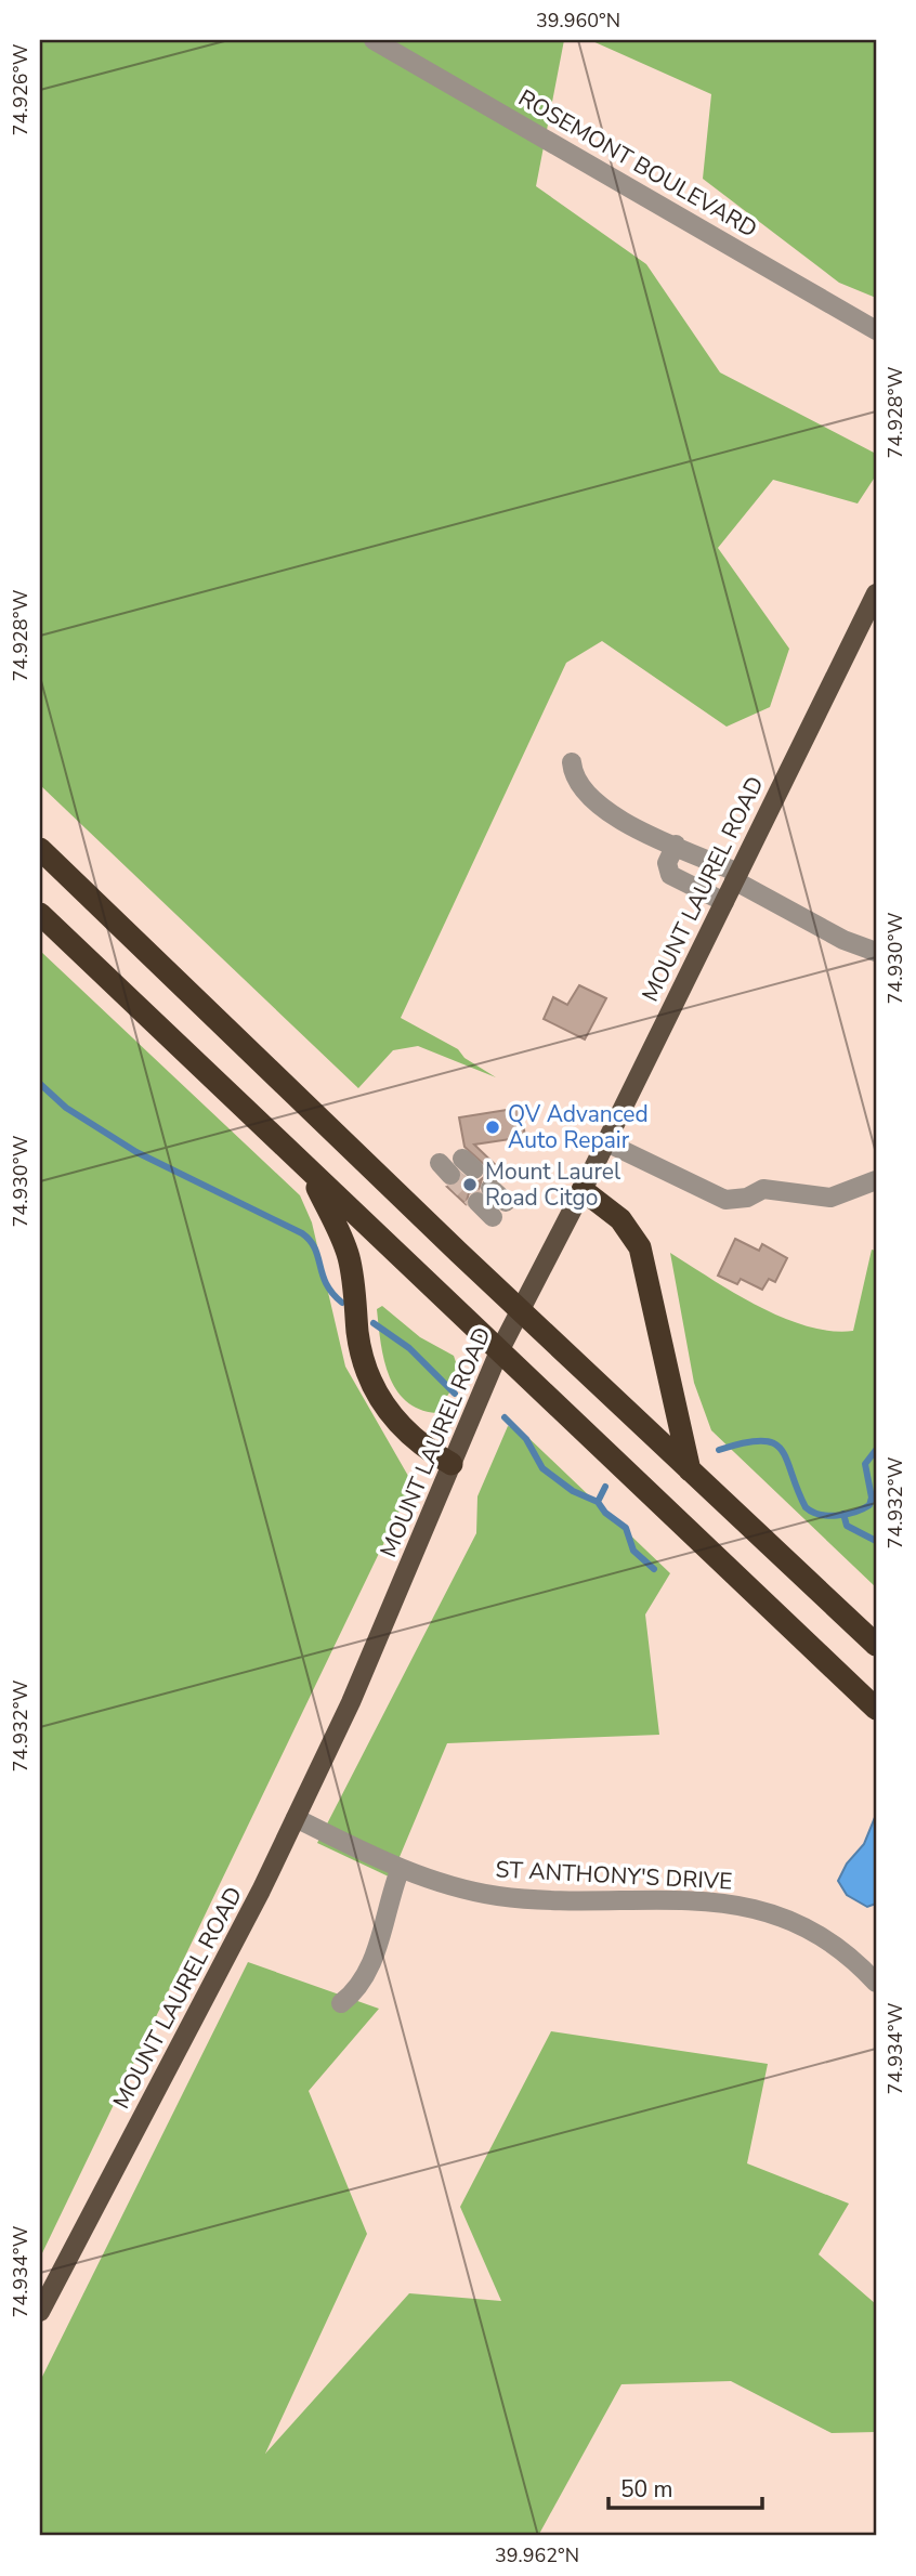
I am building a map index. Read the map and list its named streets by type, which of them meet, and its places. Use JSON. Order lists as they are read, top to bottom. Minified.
{"streets":{"main road":["MOUNT LAUREL ROAD"],"street":["ROSEMONT BOULEVARD","ST ANTHONY'S DRIVE"]},"crossings":[["MOUNT LAUREL ROAD","ST ANTHONY'S DRIVE"]],"places":["QV Advanced Auto Repair","Mount Laurel Road Citgo"],"scale_bar":"50 m","coordinates":["39.960°N","74.926°W","74.928°W","74.930°W","74.932°W","74.934°W","39.962°N"]}
